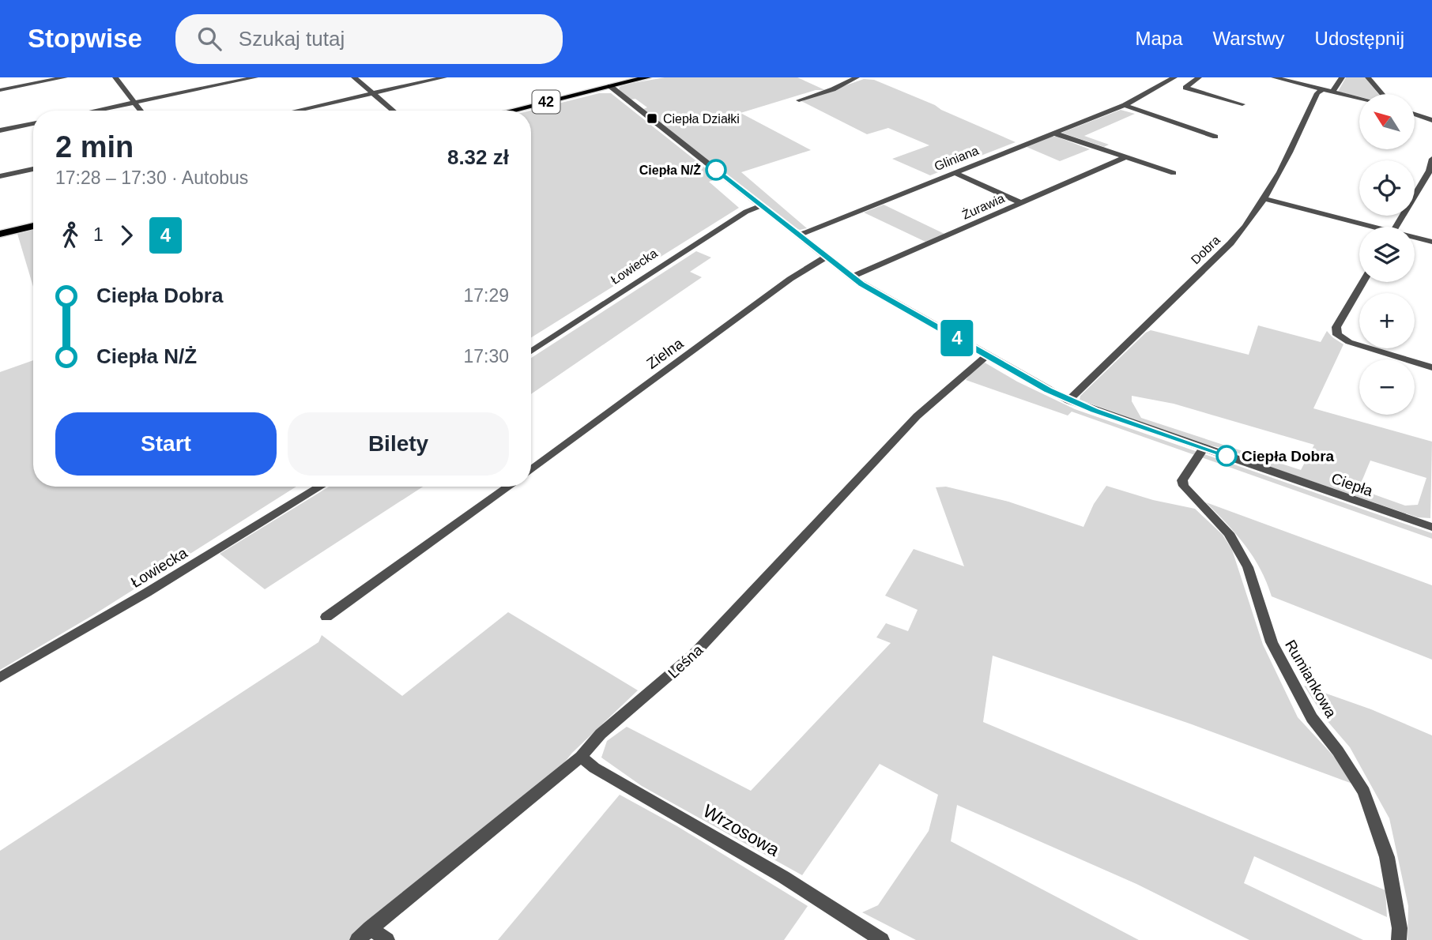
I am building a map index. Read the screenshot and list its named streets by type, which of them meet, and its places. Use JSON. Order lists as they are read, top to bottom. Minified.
{"streets":{"main road":["42"],"street":["Gliniana","Żurawia","Dobra","Łowiecka","Zielna","Ciepła","Leśna","Rumiankowa","Wrzosowa"]},"crossings":[["42","Ciepła"],["Gliniana","Ciepła"],["Żurawia","Ciepła"],["Dobra","Ciepła"],["Łowiecka","Ciepła"],["Zielna","Ciepła"],["Ciepła","Leśna"],["Ciepła","Rumiankowa"],["Leśna","Wrzosowa"]],"places":{"transit":["Ciepła Działki"],"other":["Ciepła N/Ż","Ciepła Dobra"]},"lines":["bus line 4"],"north":"top left","page":{"header":"Stopwise","search":"Szukaj tutaj","nav":["Mapa","Warstwy","Udostępnij"],"on_map":"4","map_buttons":["+","−"],"heading":["2 min","17:28 – 17:30 · Autobus","8.32 zł"],"legs":["1","4"],"list":[{"name":"Ciepła Dobra","value":"17:29"},{"name":"Ciepła N/Ż","value":"17:30"}],"buttons":["Start","Bilety"]}}
